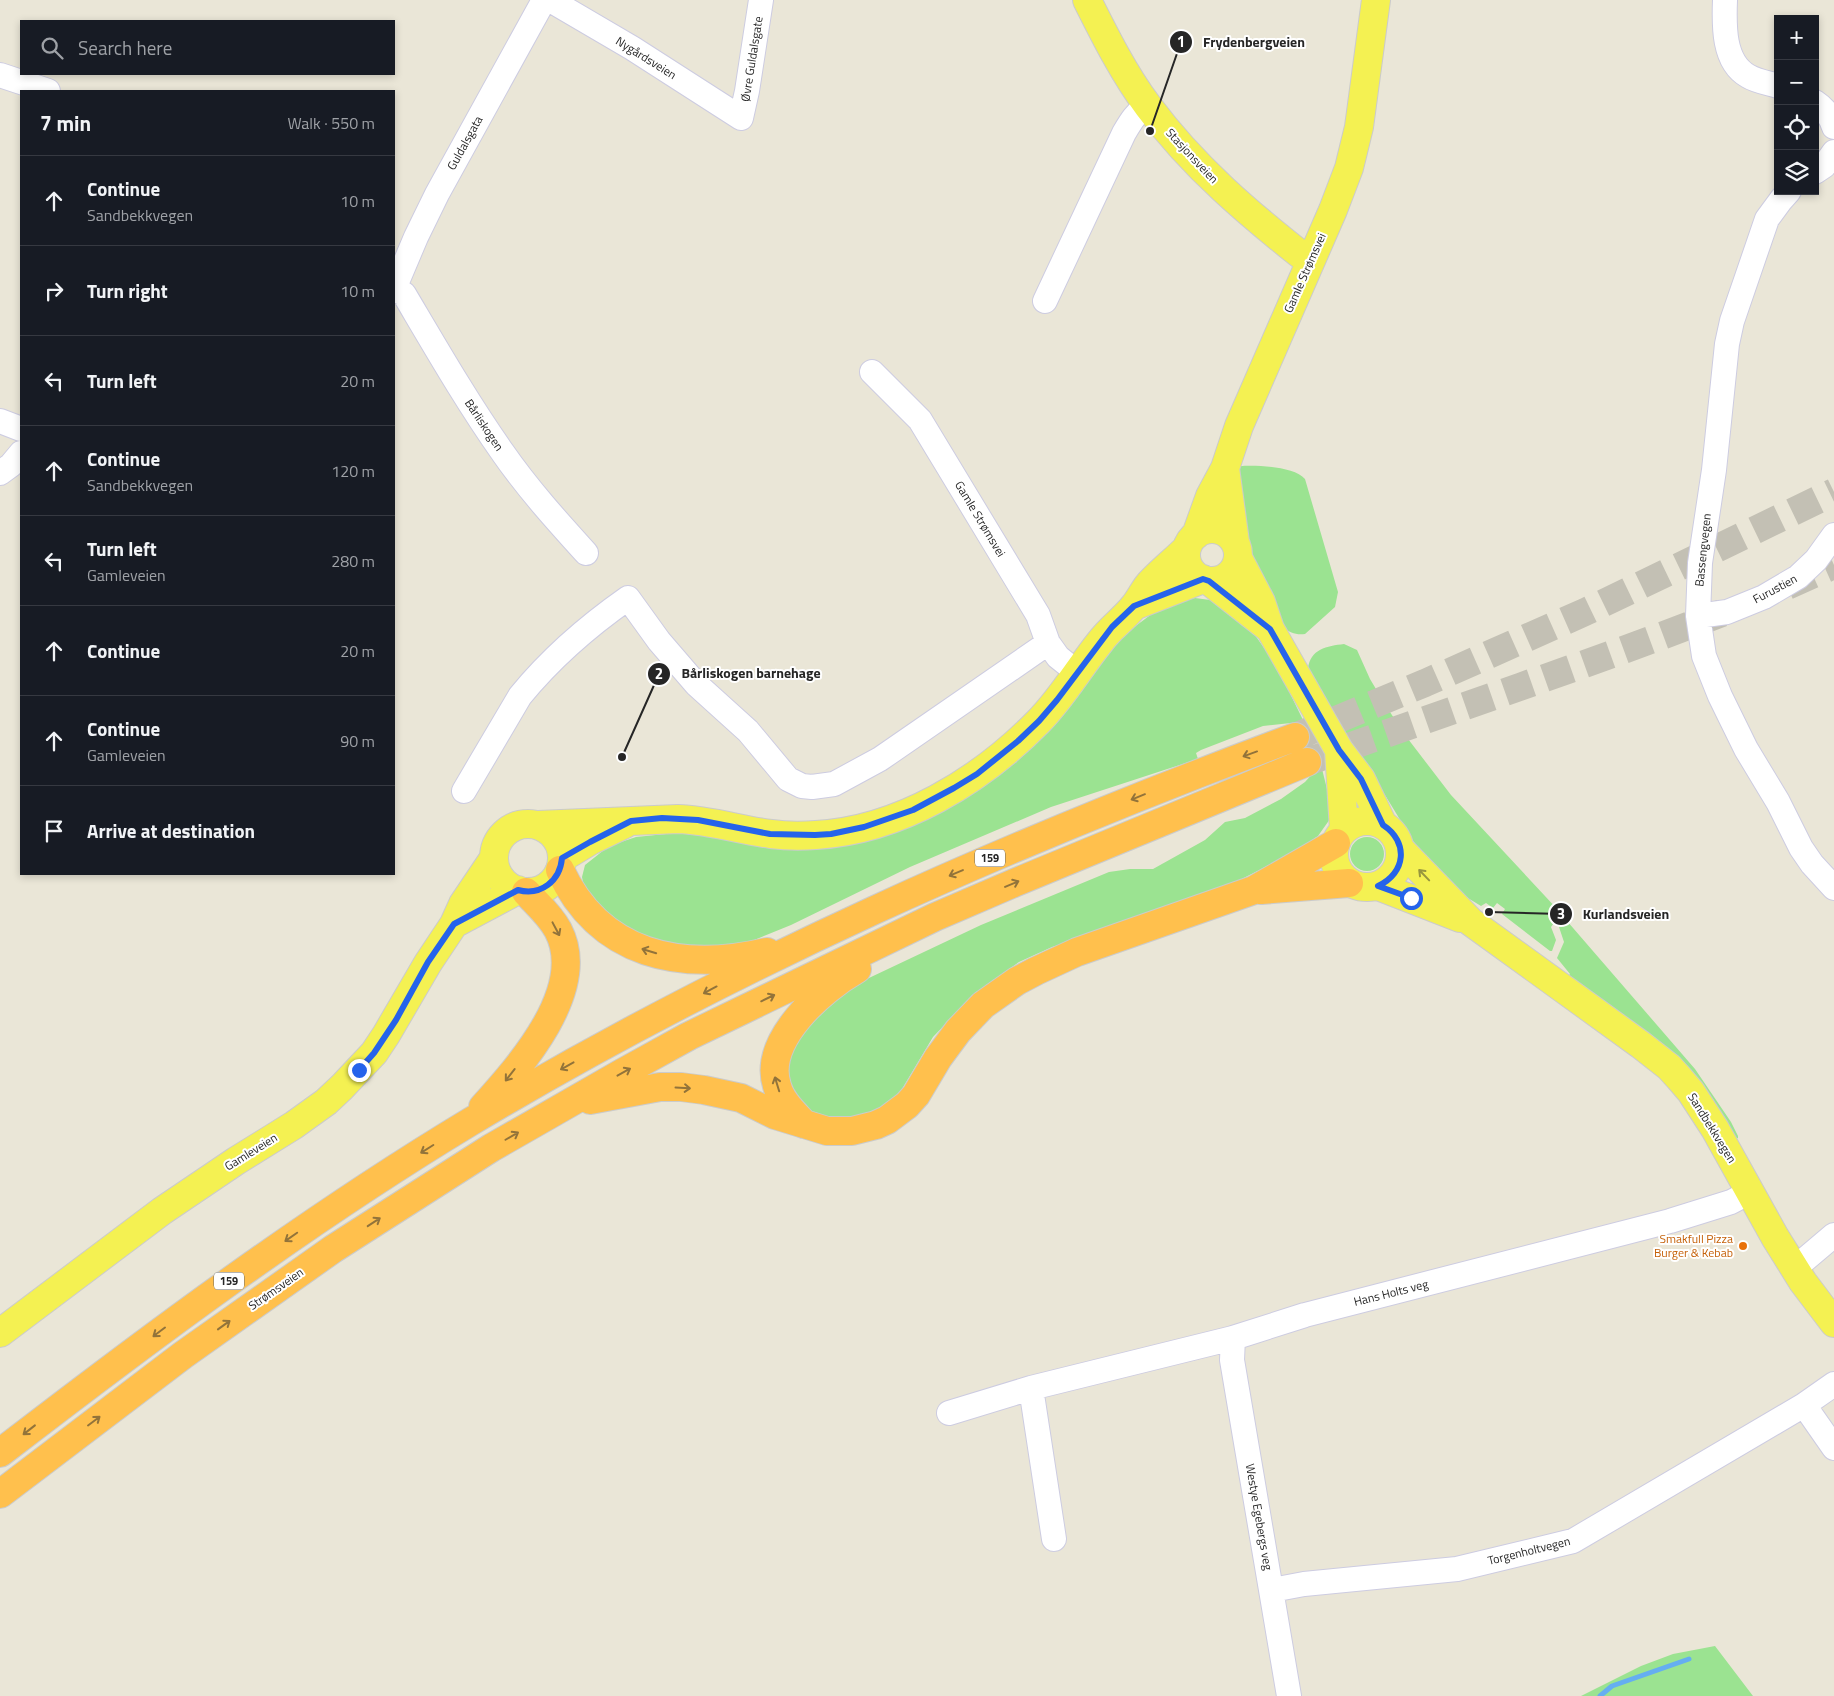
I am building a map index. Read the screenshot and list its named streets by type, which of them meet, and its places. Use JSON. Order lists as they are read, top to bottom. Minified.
{"streets":{"highway":["159","Strømsveien"],"main road":["Stasjonsveien","Gamle Strømsvei","Sandbekkvegen","Gamleveien"],"street":["Nygårdsveien","Øvre Guldalsgate","Guldalsgata","Bårliskogen","Bassengvegen","Furustien","Hans Holts veg","Westye Egebergs veg","Torgenholtvegen"]},"crossings":[["Nygårdsveien","Øvre Guldalsgate"],["Stasjonsveien","Gamle Strømsvei"],["Bassengvegen","Furustien"],["159","Strømsveien"],["Sandbekkvegen","Hans Holts veg"],["Hans Holts veg","Westye Egebergs veg"],["Westye Egebergs veg","Torgenholtvegen"]],"places":["Frydenbergveien","Bårliskogen barnehage","Kurlandsveien","Smakfull Pizza Burger & Kebab"],"page":{"map_buttons":["+","−"],"search":"Search here","heading":["7 min","Walk · 550 m"],"list":[["Continue","Sandbekkvegen","10 m"],["Turn right","10 m"],["Turn left","20 m"],["Continue","Sandbekkvegen","120 m"],["Turn left","Gamleveien","280 m"],["Continue","20 m"],["Continue","Gamleveien","90 m"],"Arrive at destination"]}}
